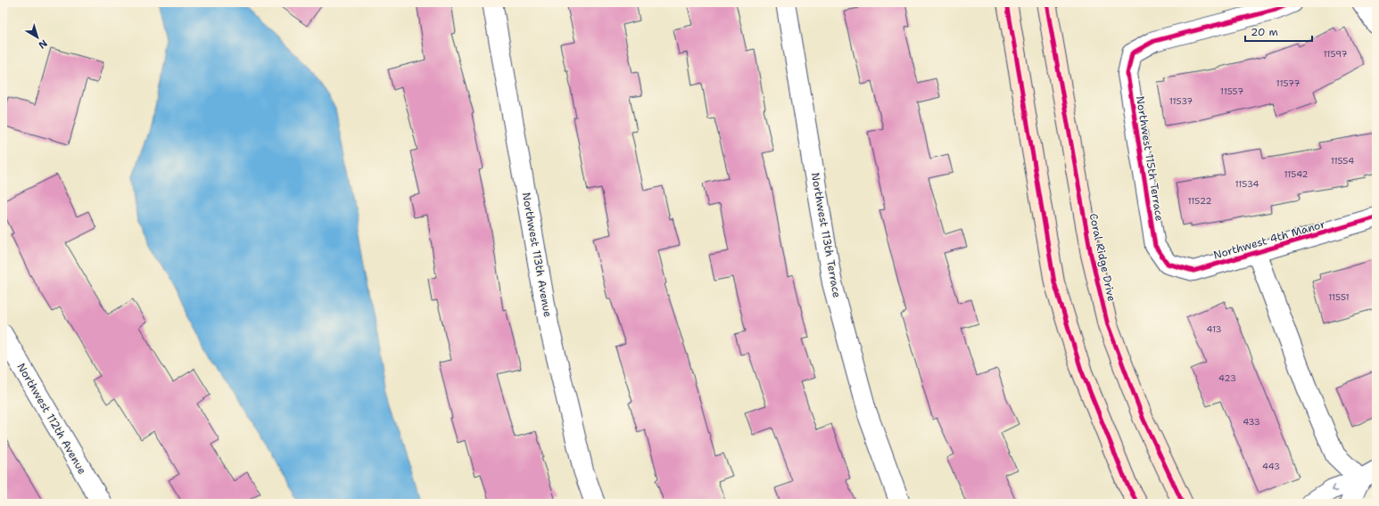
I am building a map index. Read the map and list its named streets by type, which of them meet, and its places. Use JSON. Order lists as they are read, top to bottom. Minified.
{"streets":{"main road":["Coral Ridge Drive"],"street":["Northwest 115th Terrace","Northwest 113th Terrace","Northwest 4th Manor","Northwest 113th Avenue","Northwest 112th Avenue"]},"crossings":[["Northwest 115th Terrace","Northwest 4th Manor"]],"house_numbers":["11597","11577","11557","11537","11554","11542","11534","11522","11551","413","423","433","443"],"scale_bar":"20 m","north":"bottom right"}
